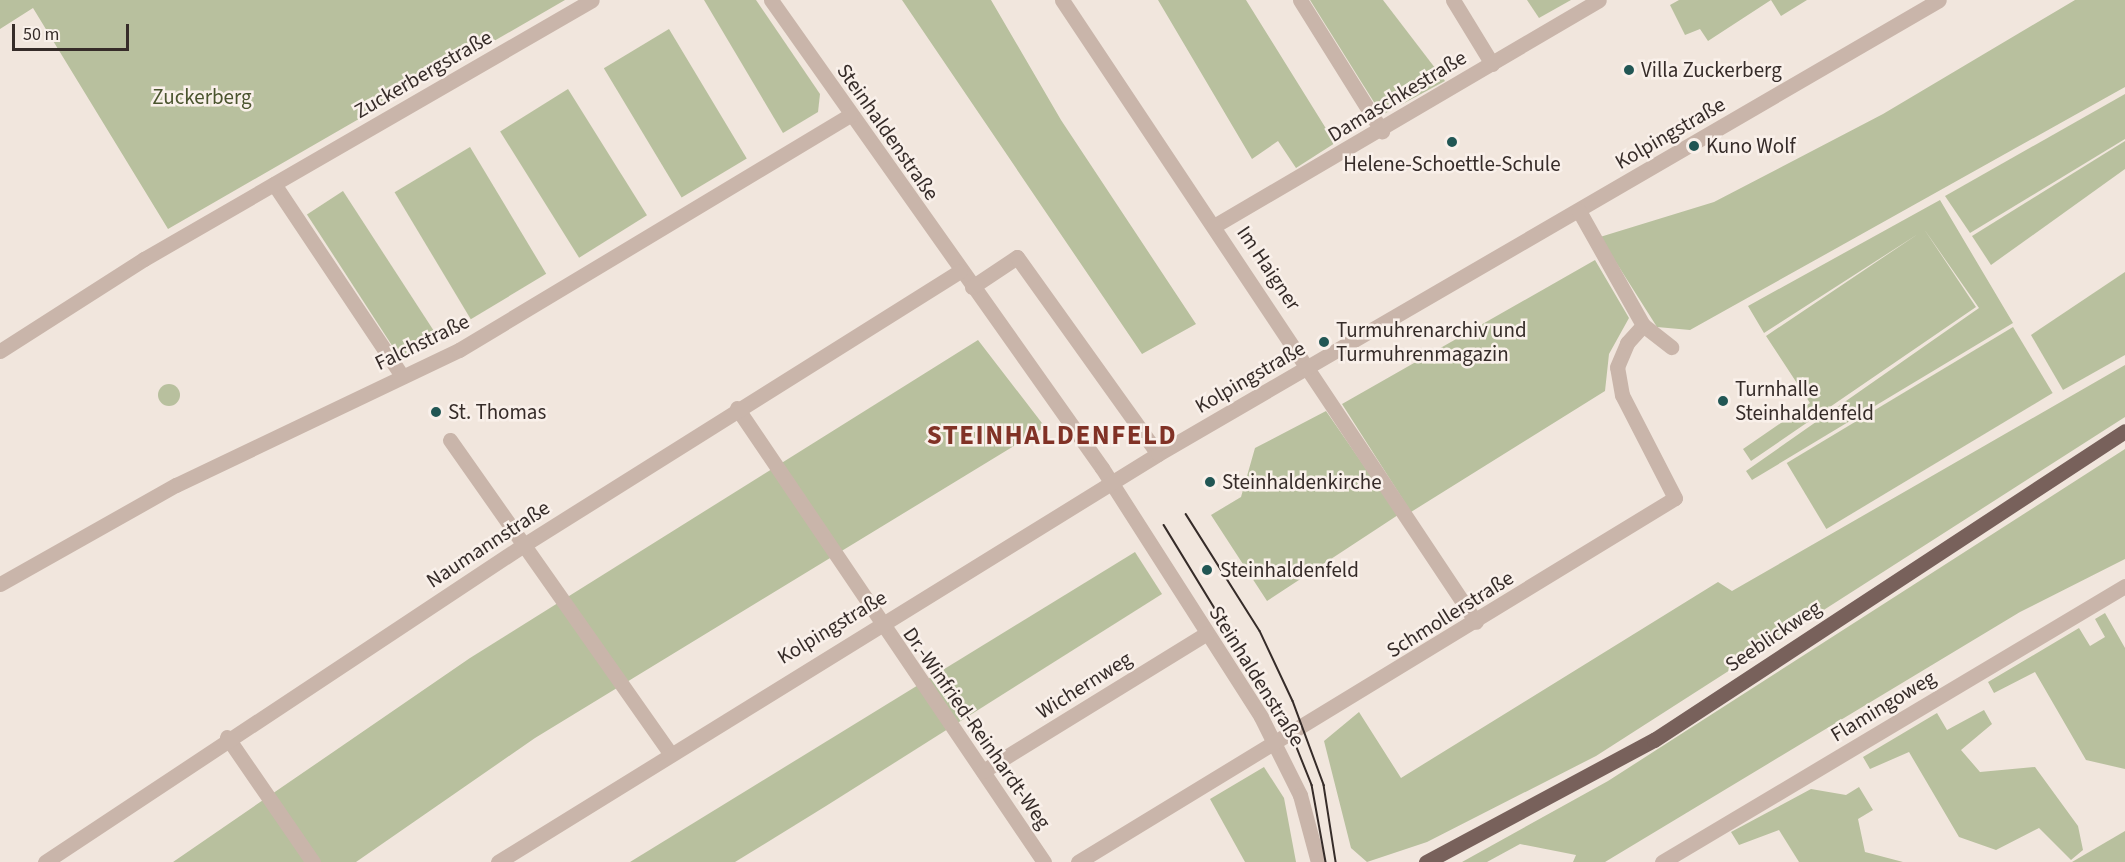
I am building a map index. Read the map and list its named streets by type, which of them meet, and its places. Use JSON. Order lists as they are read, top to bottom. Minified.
{"streets":{"main road":["Seeblickweg"],"street":["Zuckerbergstraße","Damaschkestraße","Steinhaldenstraße","Kolpingstraße","Im Haigner","Falchstraße","Naumannstraße","Schmollerstraße","Wichernweg","Flamingoweg","Dr.-Winfried-Reinhardt-Weg"]},"crossings":[["Damaschkestraße","Im Haigner"],["Steinhaldenstraße","Kolpingstraße"],["Steinhaldenstraße","Falchstraße"],["Steinhaldenstraße","Naumannstraße"],["Steinhaldenstraße","Schmollerstraße"],["Steinhaldenstraße","Wichernweg"],["Kolpingstraße","Im Haigner"],["Kolpingstraße","Dr.-Winfried-Reinhardt-Weg"],["Im Haigner","Schmollerstraße"],["Naumannstraße","Dr.-Winfried-Reinhardt-Weg"],["Wichernweg","Dr.-Winfried-Reinhardt-Weg"]],"districts":["STEINHALDENFELD"],"parks":["Zuckerberg"],"places":["Villa Zuckerberg","Helene-Schoettle-Schule","Kuno Wolf","Turmuhrenarchiv und Turmuhrenmagazin","Turnhalle Steinhaldenfeld","St. Thomas","Steinhaldenkirche","Steinhaldenfeld"],"scale_bar":"50 m"}
